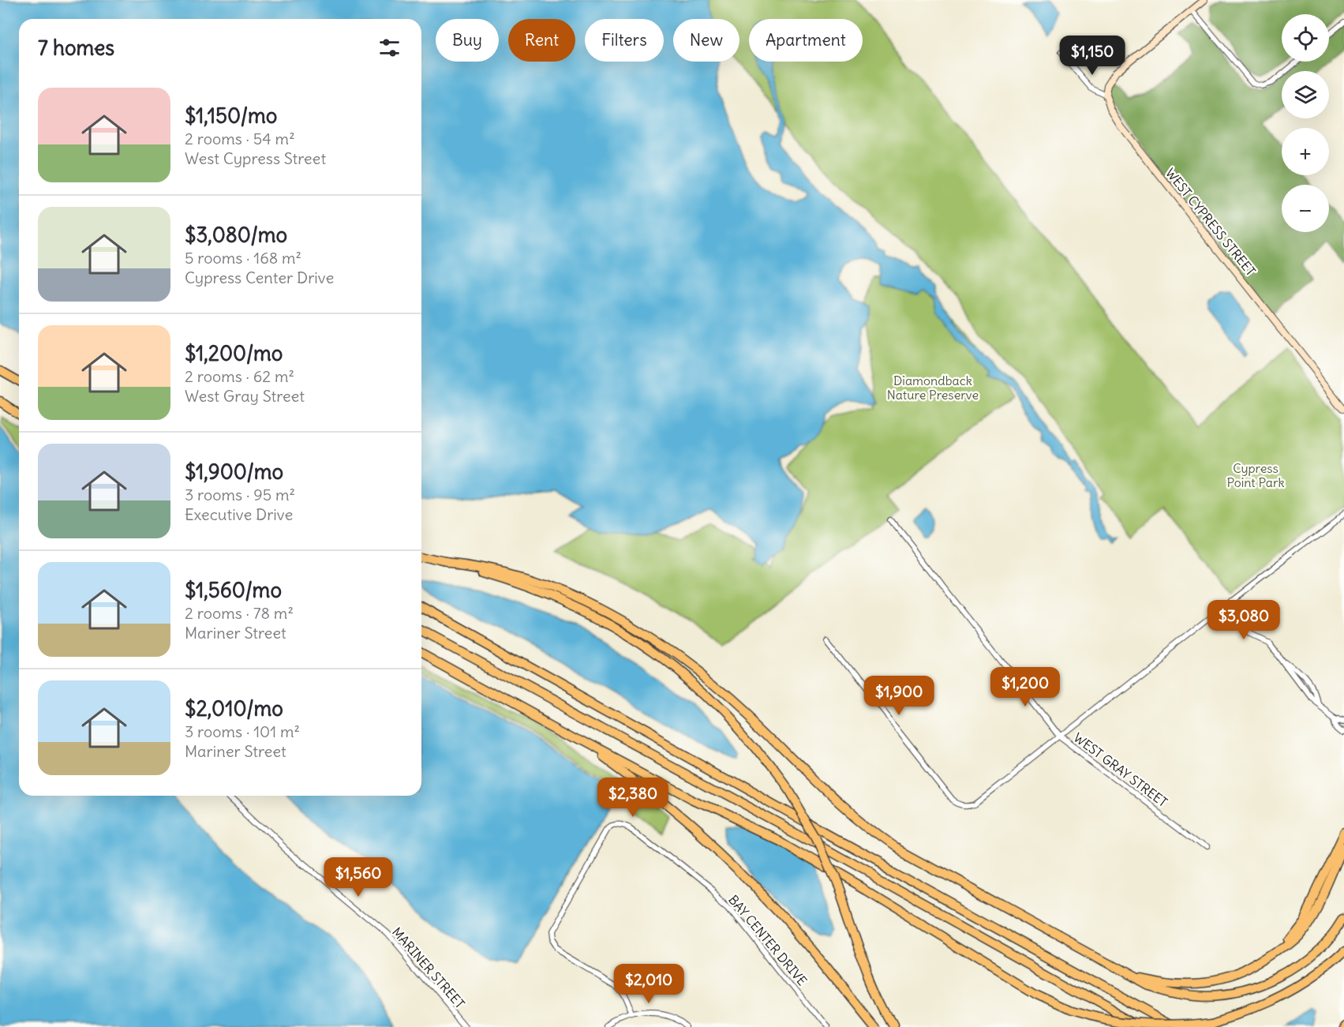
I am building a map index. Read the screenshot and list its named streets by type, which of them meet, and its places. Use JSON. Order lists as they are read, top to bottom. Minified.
{"streets":{"street":["WEST CYPRESS STREET","WEST GRAY STREET","BAY CENTER DRIVE","MARINER STREET"]},"parks":["Diamondback Nature Preserve","Cypress Point Park"],"page":{"map_buttons":["+","−"],"chip":["Buy","Rent","Filters","New","Apartment"],"heading":"7 homes","price":["$1,150","$3,080","$1,200","$1,900","$2,380","$1,560","$2,010"],"list":[{"name":"$1,150/mo","note":"2 rooms · 54 m² · West Cypress Street"},{"name":"$3,080/mo","note":"5 rooms · 168 m² · Cypress Center Drive"},{"name":"$1,200/mo","note":"2 rooms · 62 m² · West Gray Street"},{"name":"$1,900/mo","note":"3 rooms · 95 m² · Executive Drive"},{"name":"$1,560/mo","note":"2 rooms · 78 m² · Mariner Street"},{"name":"$2,010/mo","note":"3 rooms · 101 m² · Mariner Street"}]}}
